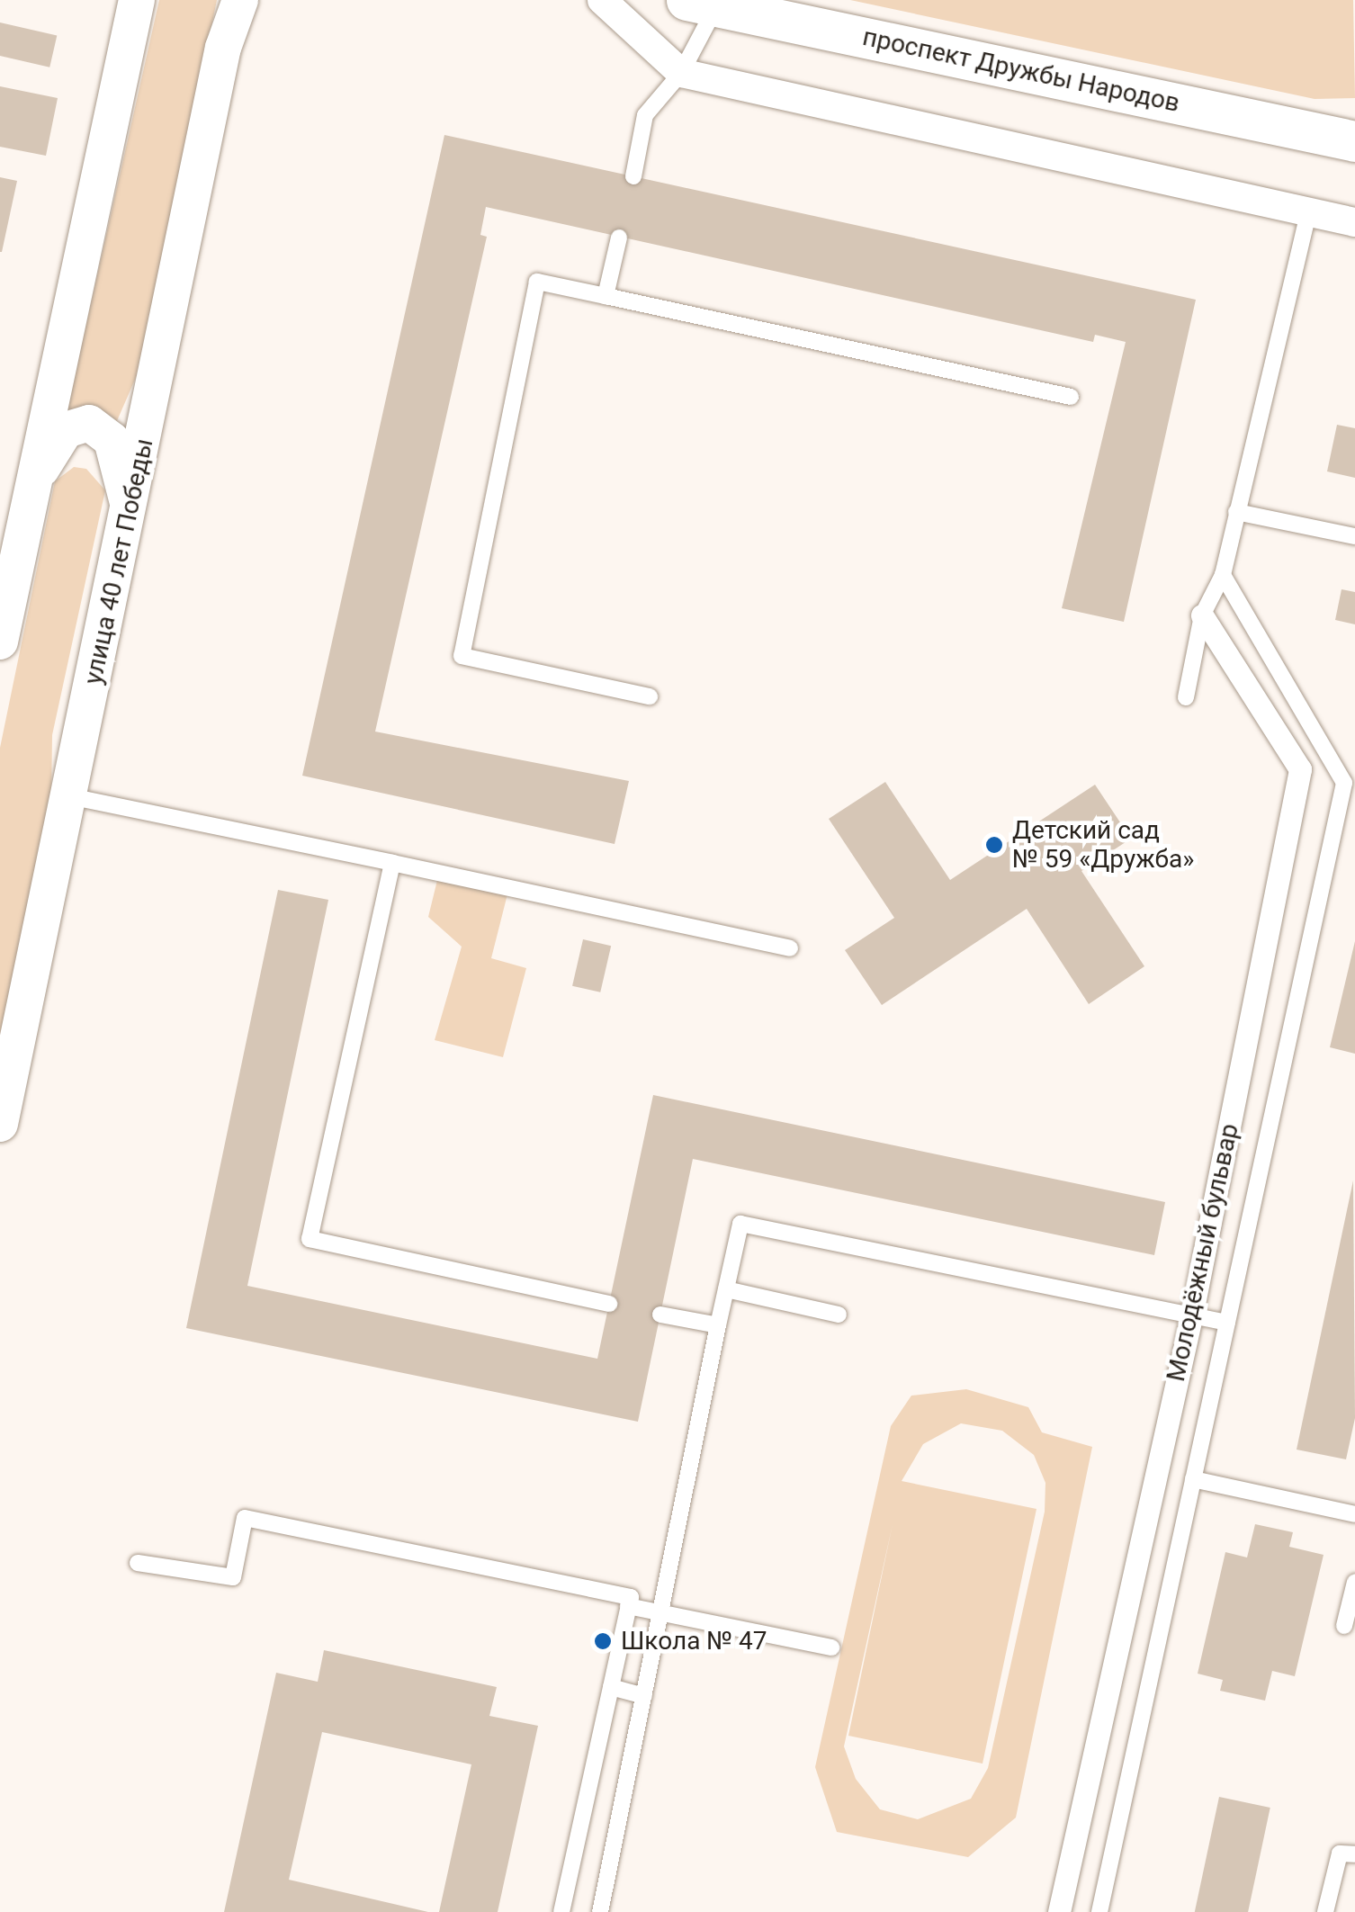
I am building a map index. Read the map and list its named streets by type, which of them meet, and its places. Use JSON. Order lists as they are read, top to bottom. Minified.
{"streets":{"main road":["проспект Дружбы Народов"],"street":["улица 40 лет Победы","Молодёжный бульвар"]},"places":["Детский сад № 59 «Дружба»","Школа № 47"]}
